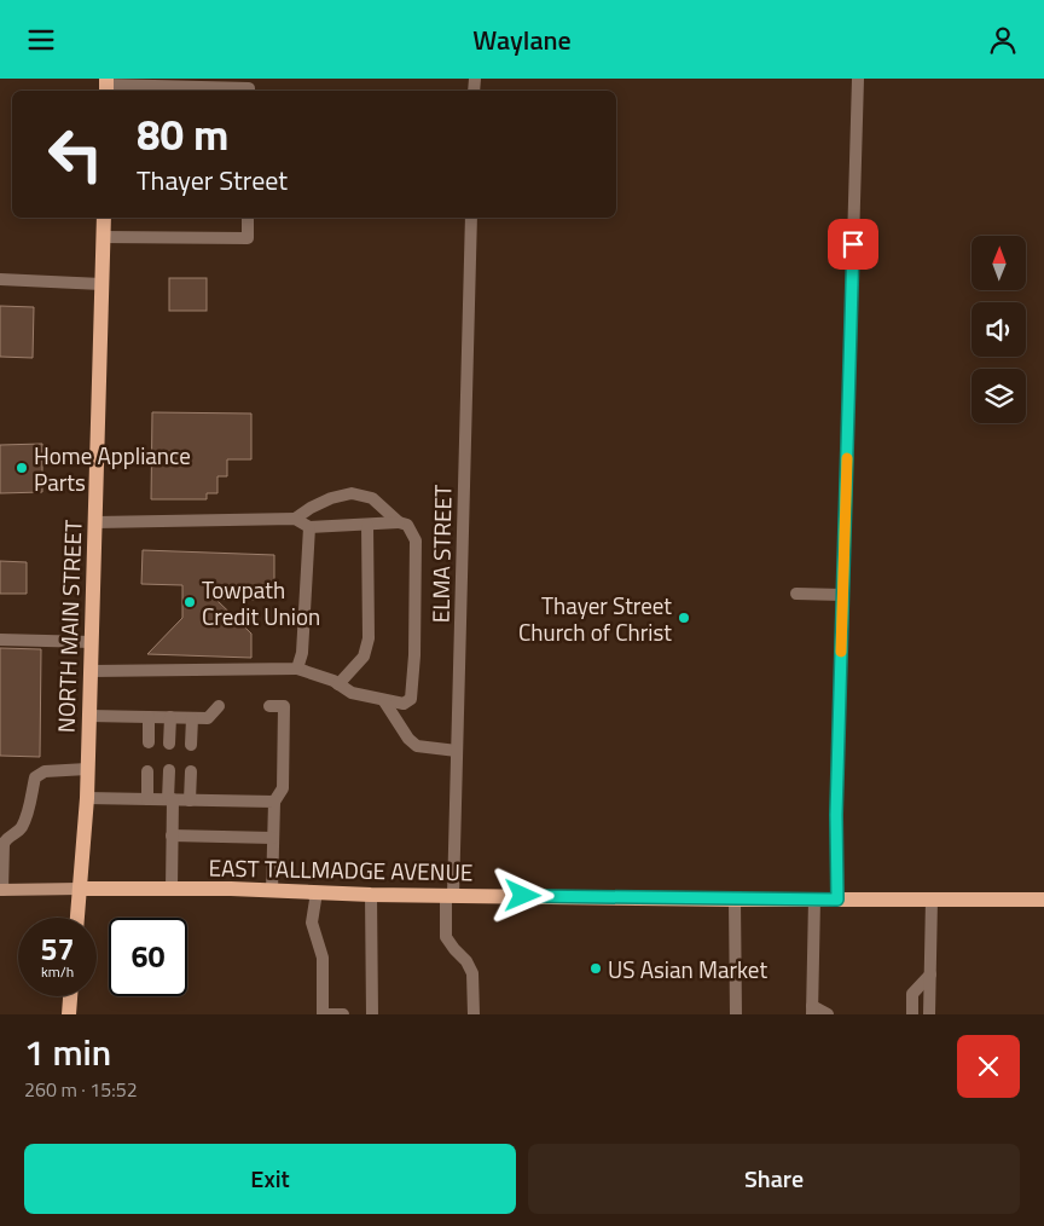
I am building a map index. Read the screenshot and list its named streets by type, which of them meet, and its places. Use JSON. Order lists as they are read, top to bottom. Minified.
{"streets":{"main road":["NORTH MAIN STREET","EAST TALLMADGE AVENUE"],"street":["ELMA STREET"]},"crossings":[["ELMA STREET","EAST TALLMADGE AVENUE"],["NORTH MAIN STREET","EAST TALLMADGE AVENUE"]],"places":["Home Appliance Parts","Towpath Credit Union","Thayer Street Church of Christ","US Asian Market"],"north":"top","page":{"header":"Waylane","turn":["80 m","Thayer Street"],"speed":"57 km/h","limit":"60","heading":["1 min","260 m · 15:52"],"buttons":["Exit","Share"]}}
